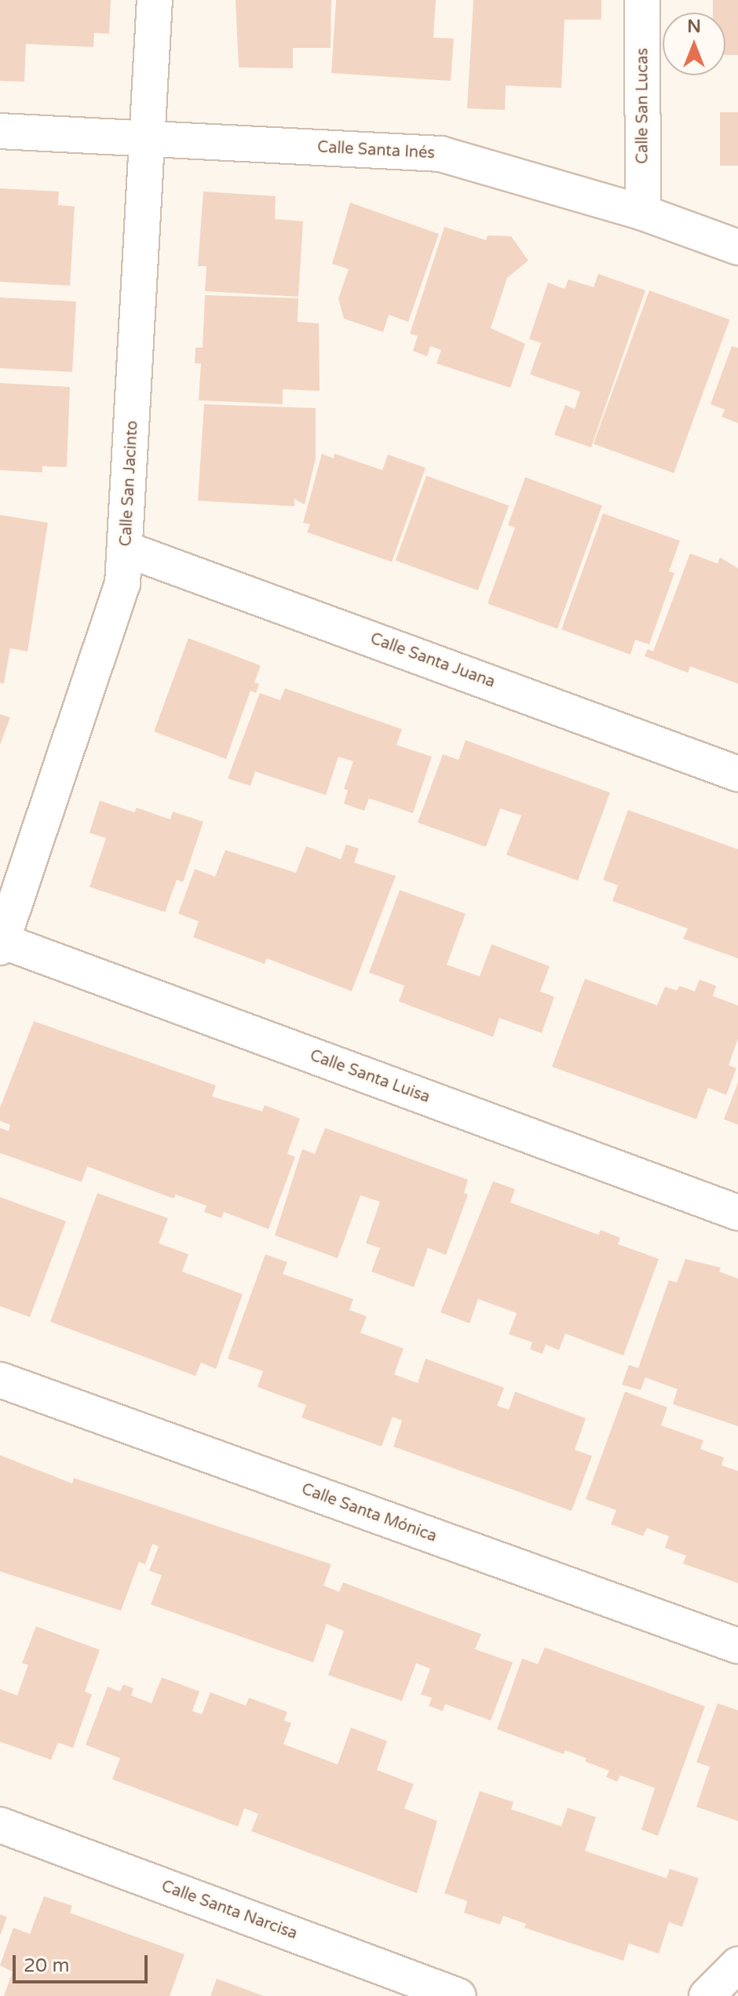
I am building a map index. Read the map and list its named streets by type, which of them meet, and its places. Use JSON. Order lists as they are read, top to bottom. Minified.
{"streets":{"street":["Calle San Lucas","Calle Santa Inés","Calle San Jacinto","Calle Santa Juana","Calle Santa Luisa","Calle Santa Mónica","Calle Santa Narcisa"]},"crossings":[["Calle San Lucas","Calle Santa Inés"],["Calle Santa Inés","Calle San Jacinto"],["Calle San Jacinto","Calle Santa Juana"],["Calle San Jacinto","Calle Santa Luisa"]],"scale_bar":"20 m","north":"top"}
